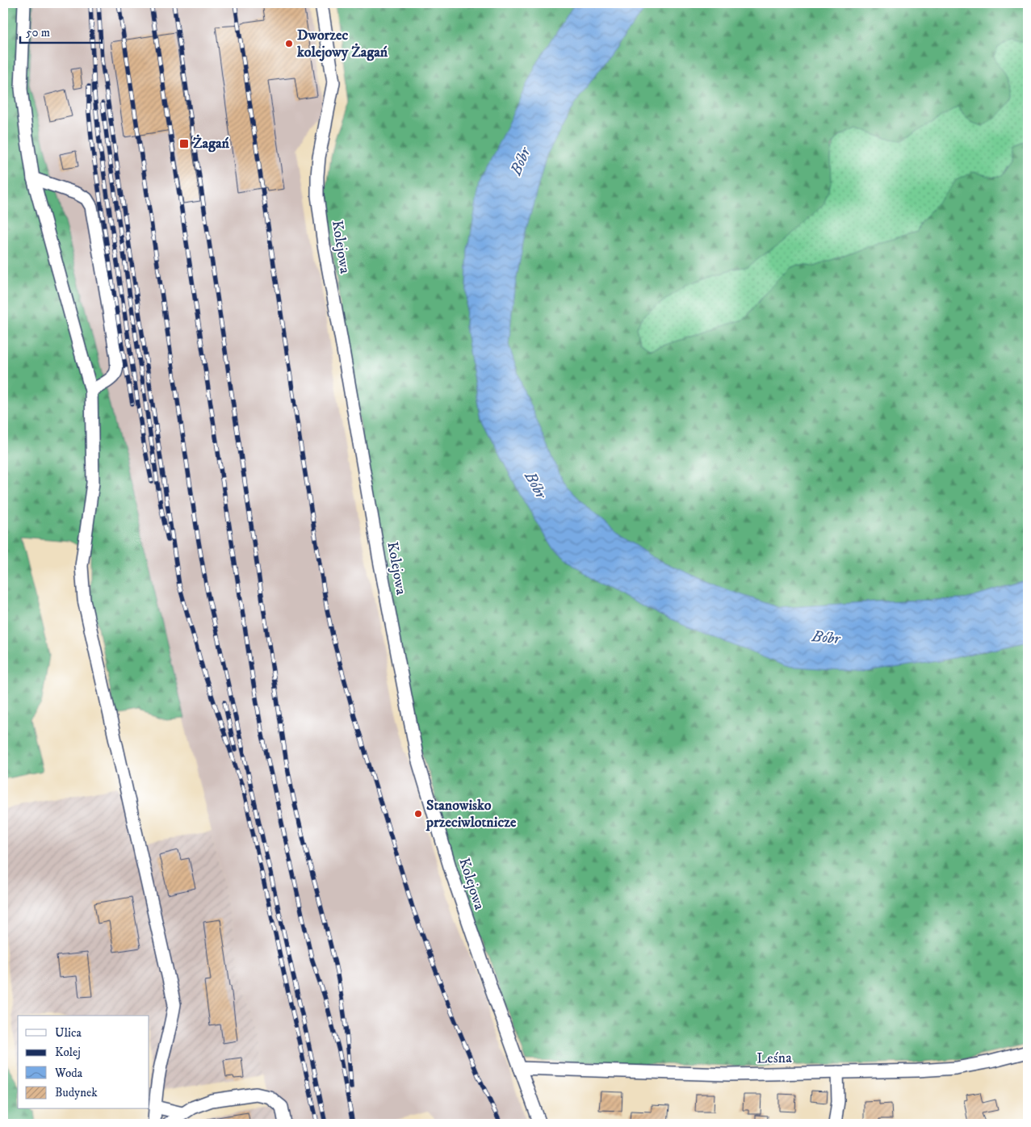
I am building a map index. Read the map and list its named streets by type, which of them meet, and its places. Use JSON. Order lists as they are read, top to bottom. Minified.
{"streets":{"street":["Kolejowa","Leśna"]},"crossings":[["Kolejowa","Leśna"]],"water":["Bóbr"],"places":{"other":["Dworzec kolejowy Żagań","Stanowisko przeciwlotnicze"],"transit":["Żagań"]},"legend":["Ulica","Kolej","Woda","Budynek"],"scale_bar":"50 m"}
